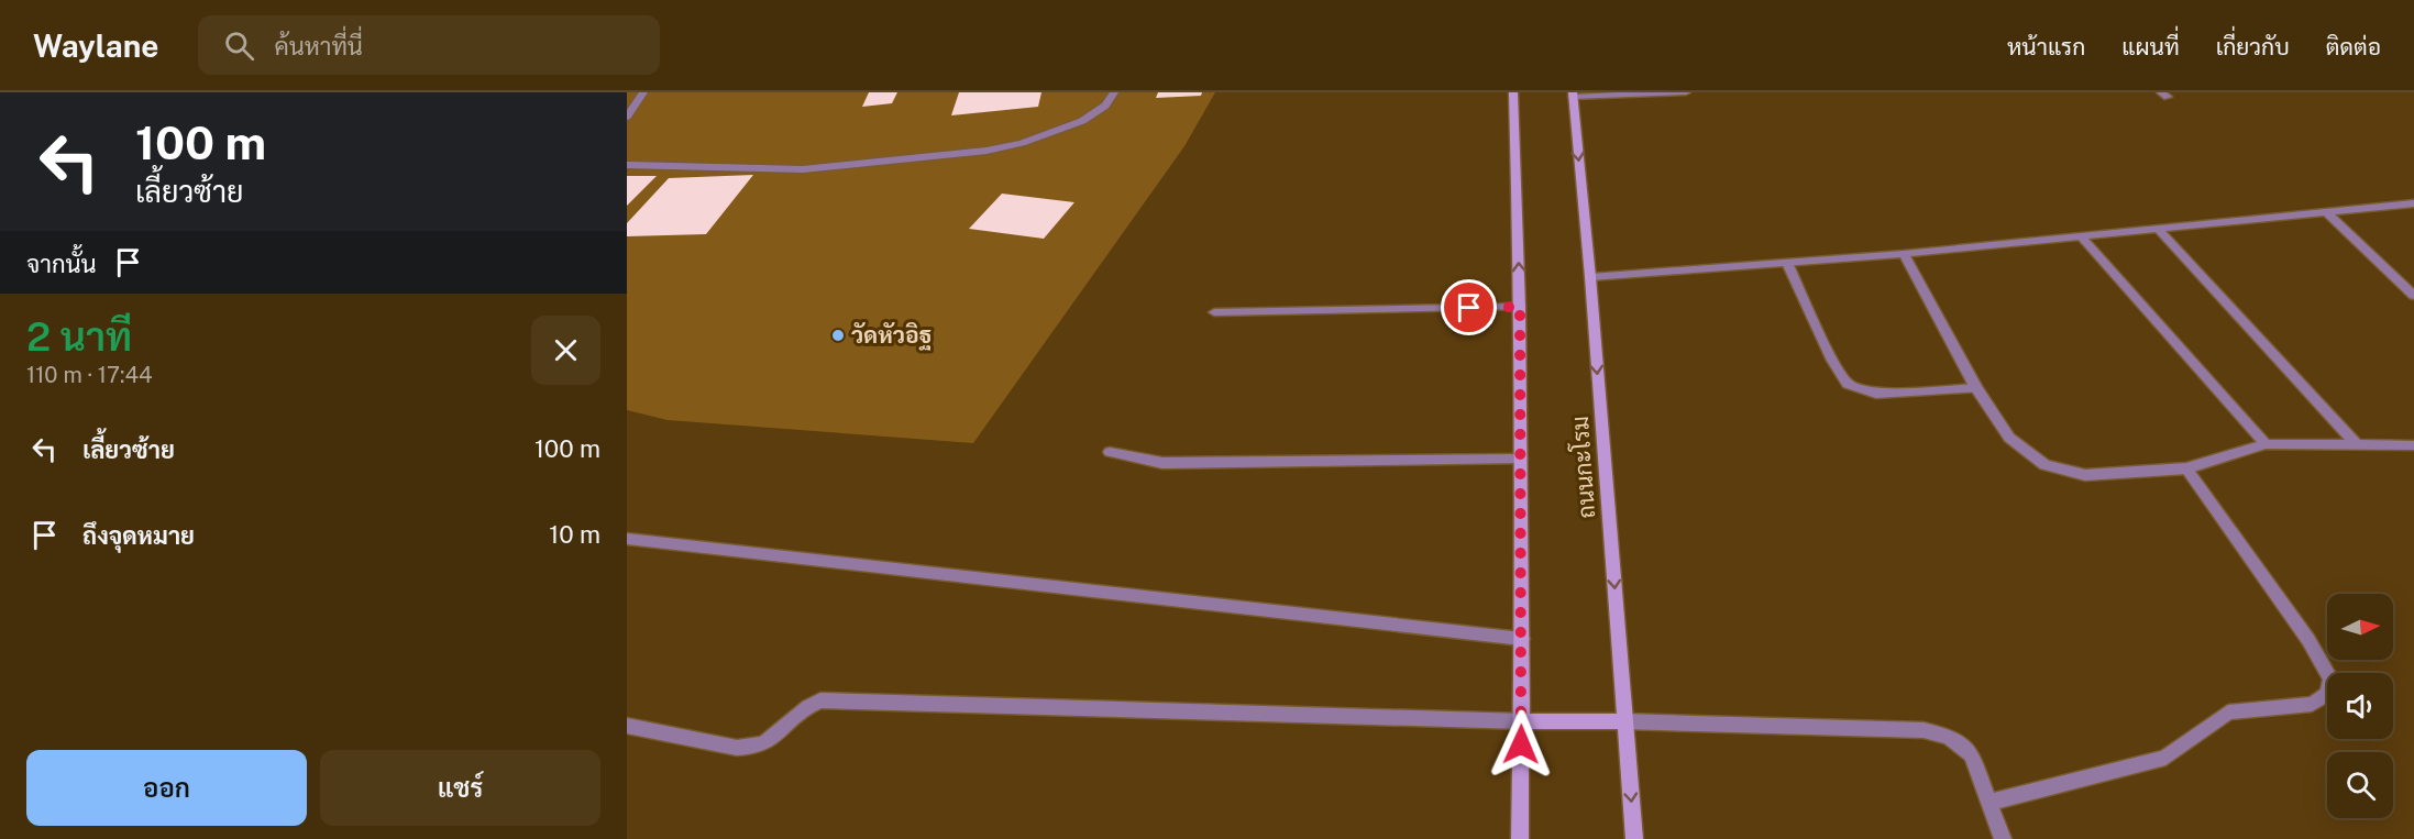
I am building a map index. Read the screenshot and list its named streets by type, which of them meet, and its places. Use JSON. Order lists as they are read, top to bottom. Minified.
{"streets":{"main road":["ถนนกะโรม"]},"places":["วัดหัวอิฐ"],"north":"right","page":{"header":"Waylane","search":"ค้นหาที่นี่","nav":["หน้าแรก","แผนที่","เกี่ยวกับ","ติดต่อ"],"turn":["100 m","เลี้ยวซ้าย"],"then":"จากนั้น","heading":["2 นาที","110 m · 17:44"],"list":[{"name":"เลี้ยวซ้าย","value":"100 m"},{"name":"ถึงจุดหมาย","value":"10 m"}],"buttons":["ออก","แชร์"]}}
